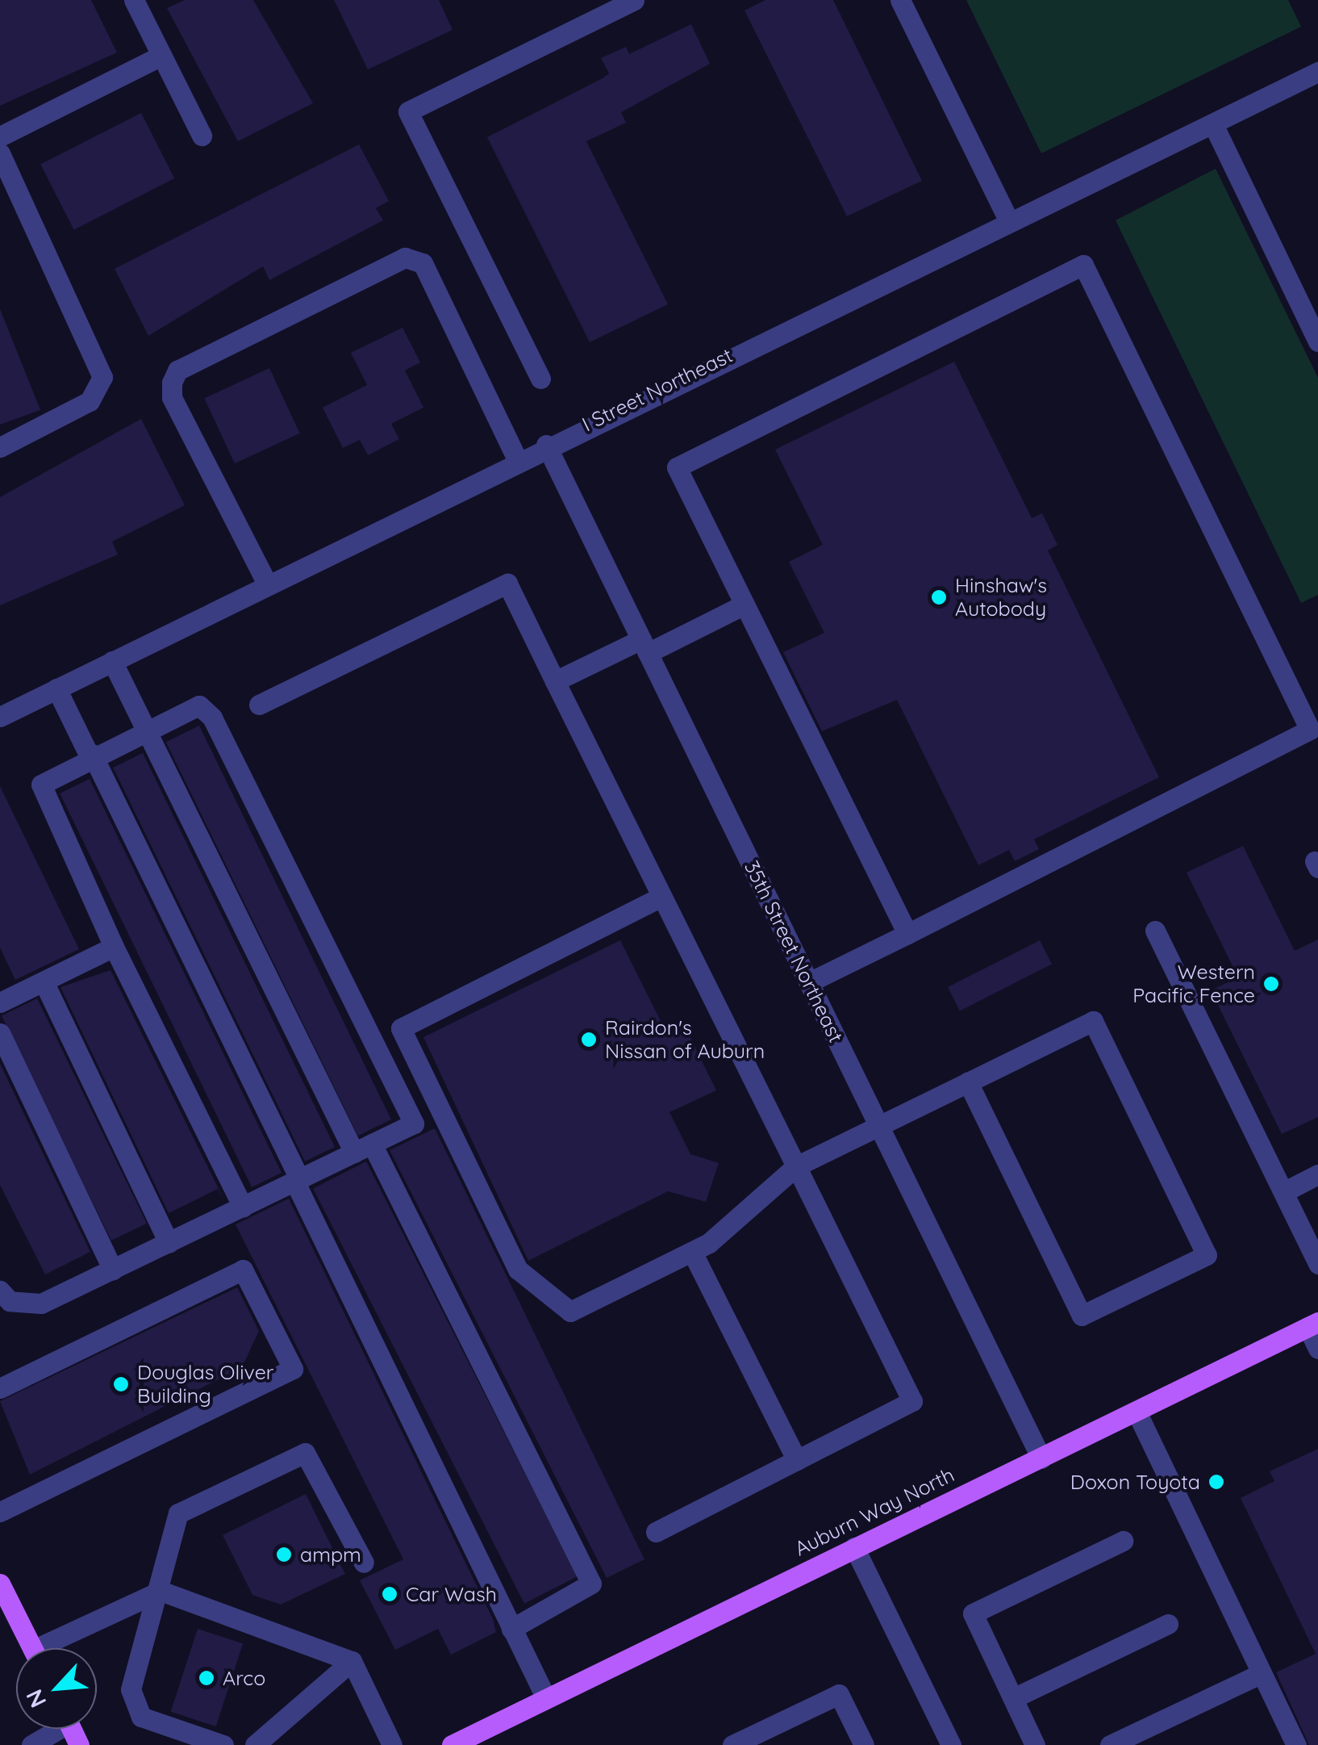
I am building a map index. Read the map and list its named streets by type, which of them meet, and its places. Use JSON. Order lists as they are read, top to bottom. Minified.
{"streets":{"main road":["Auburn Way North"],"street":["I Street Northeast","35th Street Northeast"]},"crossings":[["I Street Northeast","35th Street Northeast"],["35th Street Northeast","Auburn Way North"]],"places":["Hinshaw's Autobody","Western Pacific Fence","Rairdon's Nissan of Auburn","Douglas Oliver Building","Doxon Toyota","ampm","Car Wash","Arco"],"north":"bottom left"}
